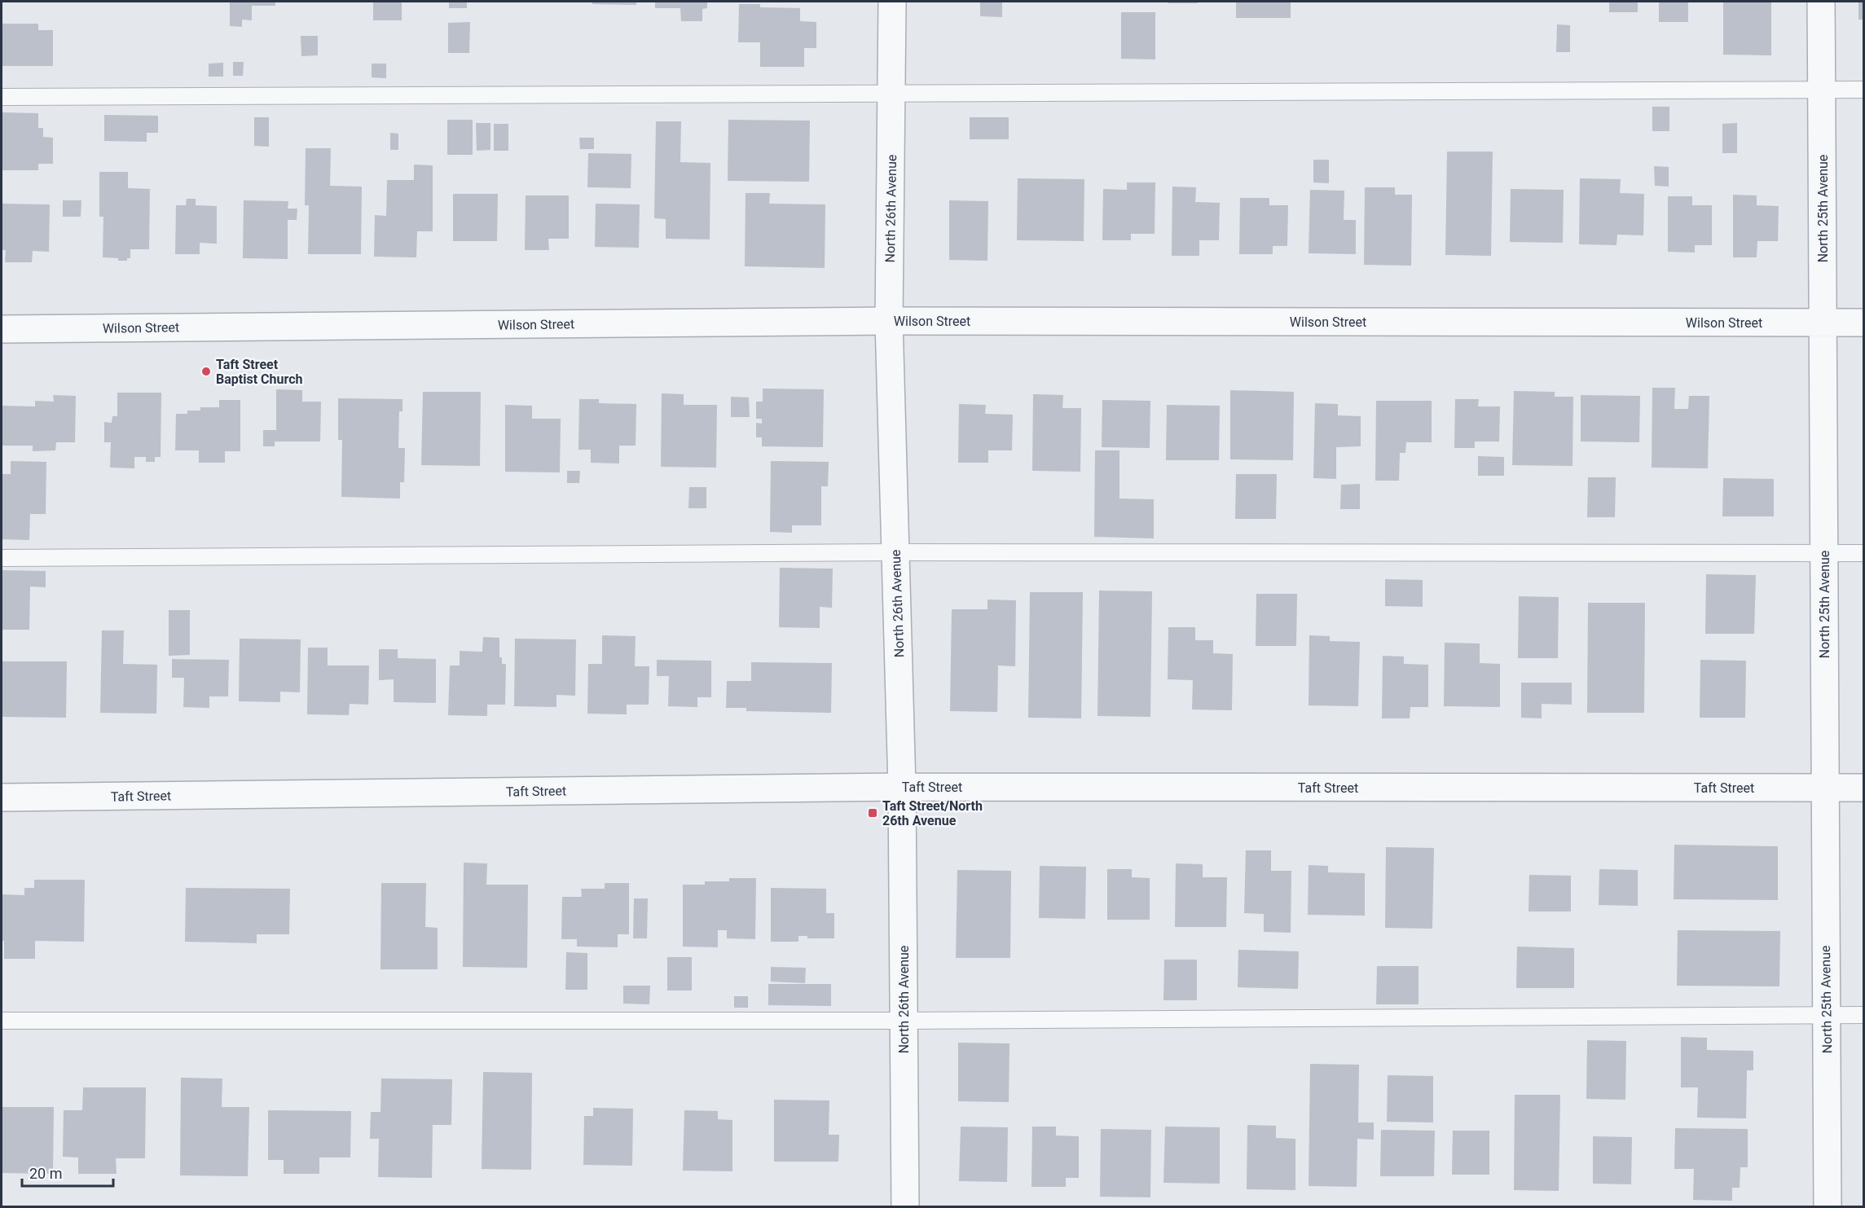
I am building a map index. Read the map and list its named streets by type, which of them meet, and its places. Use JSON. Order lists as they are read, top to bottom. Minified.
{"streets":{"street":["North 26th Avenue","North 25th Avenue","Wilson Street","Taft Street"]},"crossings":[["North 26th Avenue","Wilson Street"],["North 26th Avenue","Taft Street"],["North 25th Avenue","Wilson Street"],["North 25th Avenue","Taft Street"]],"places":{"other":["Taft Street Baptist Church"],"transit":["Taft Street/North 26th Avenue"]},"scale_bar":"20 m"}
